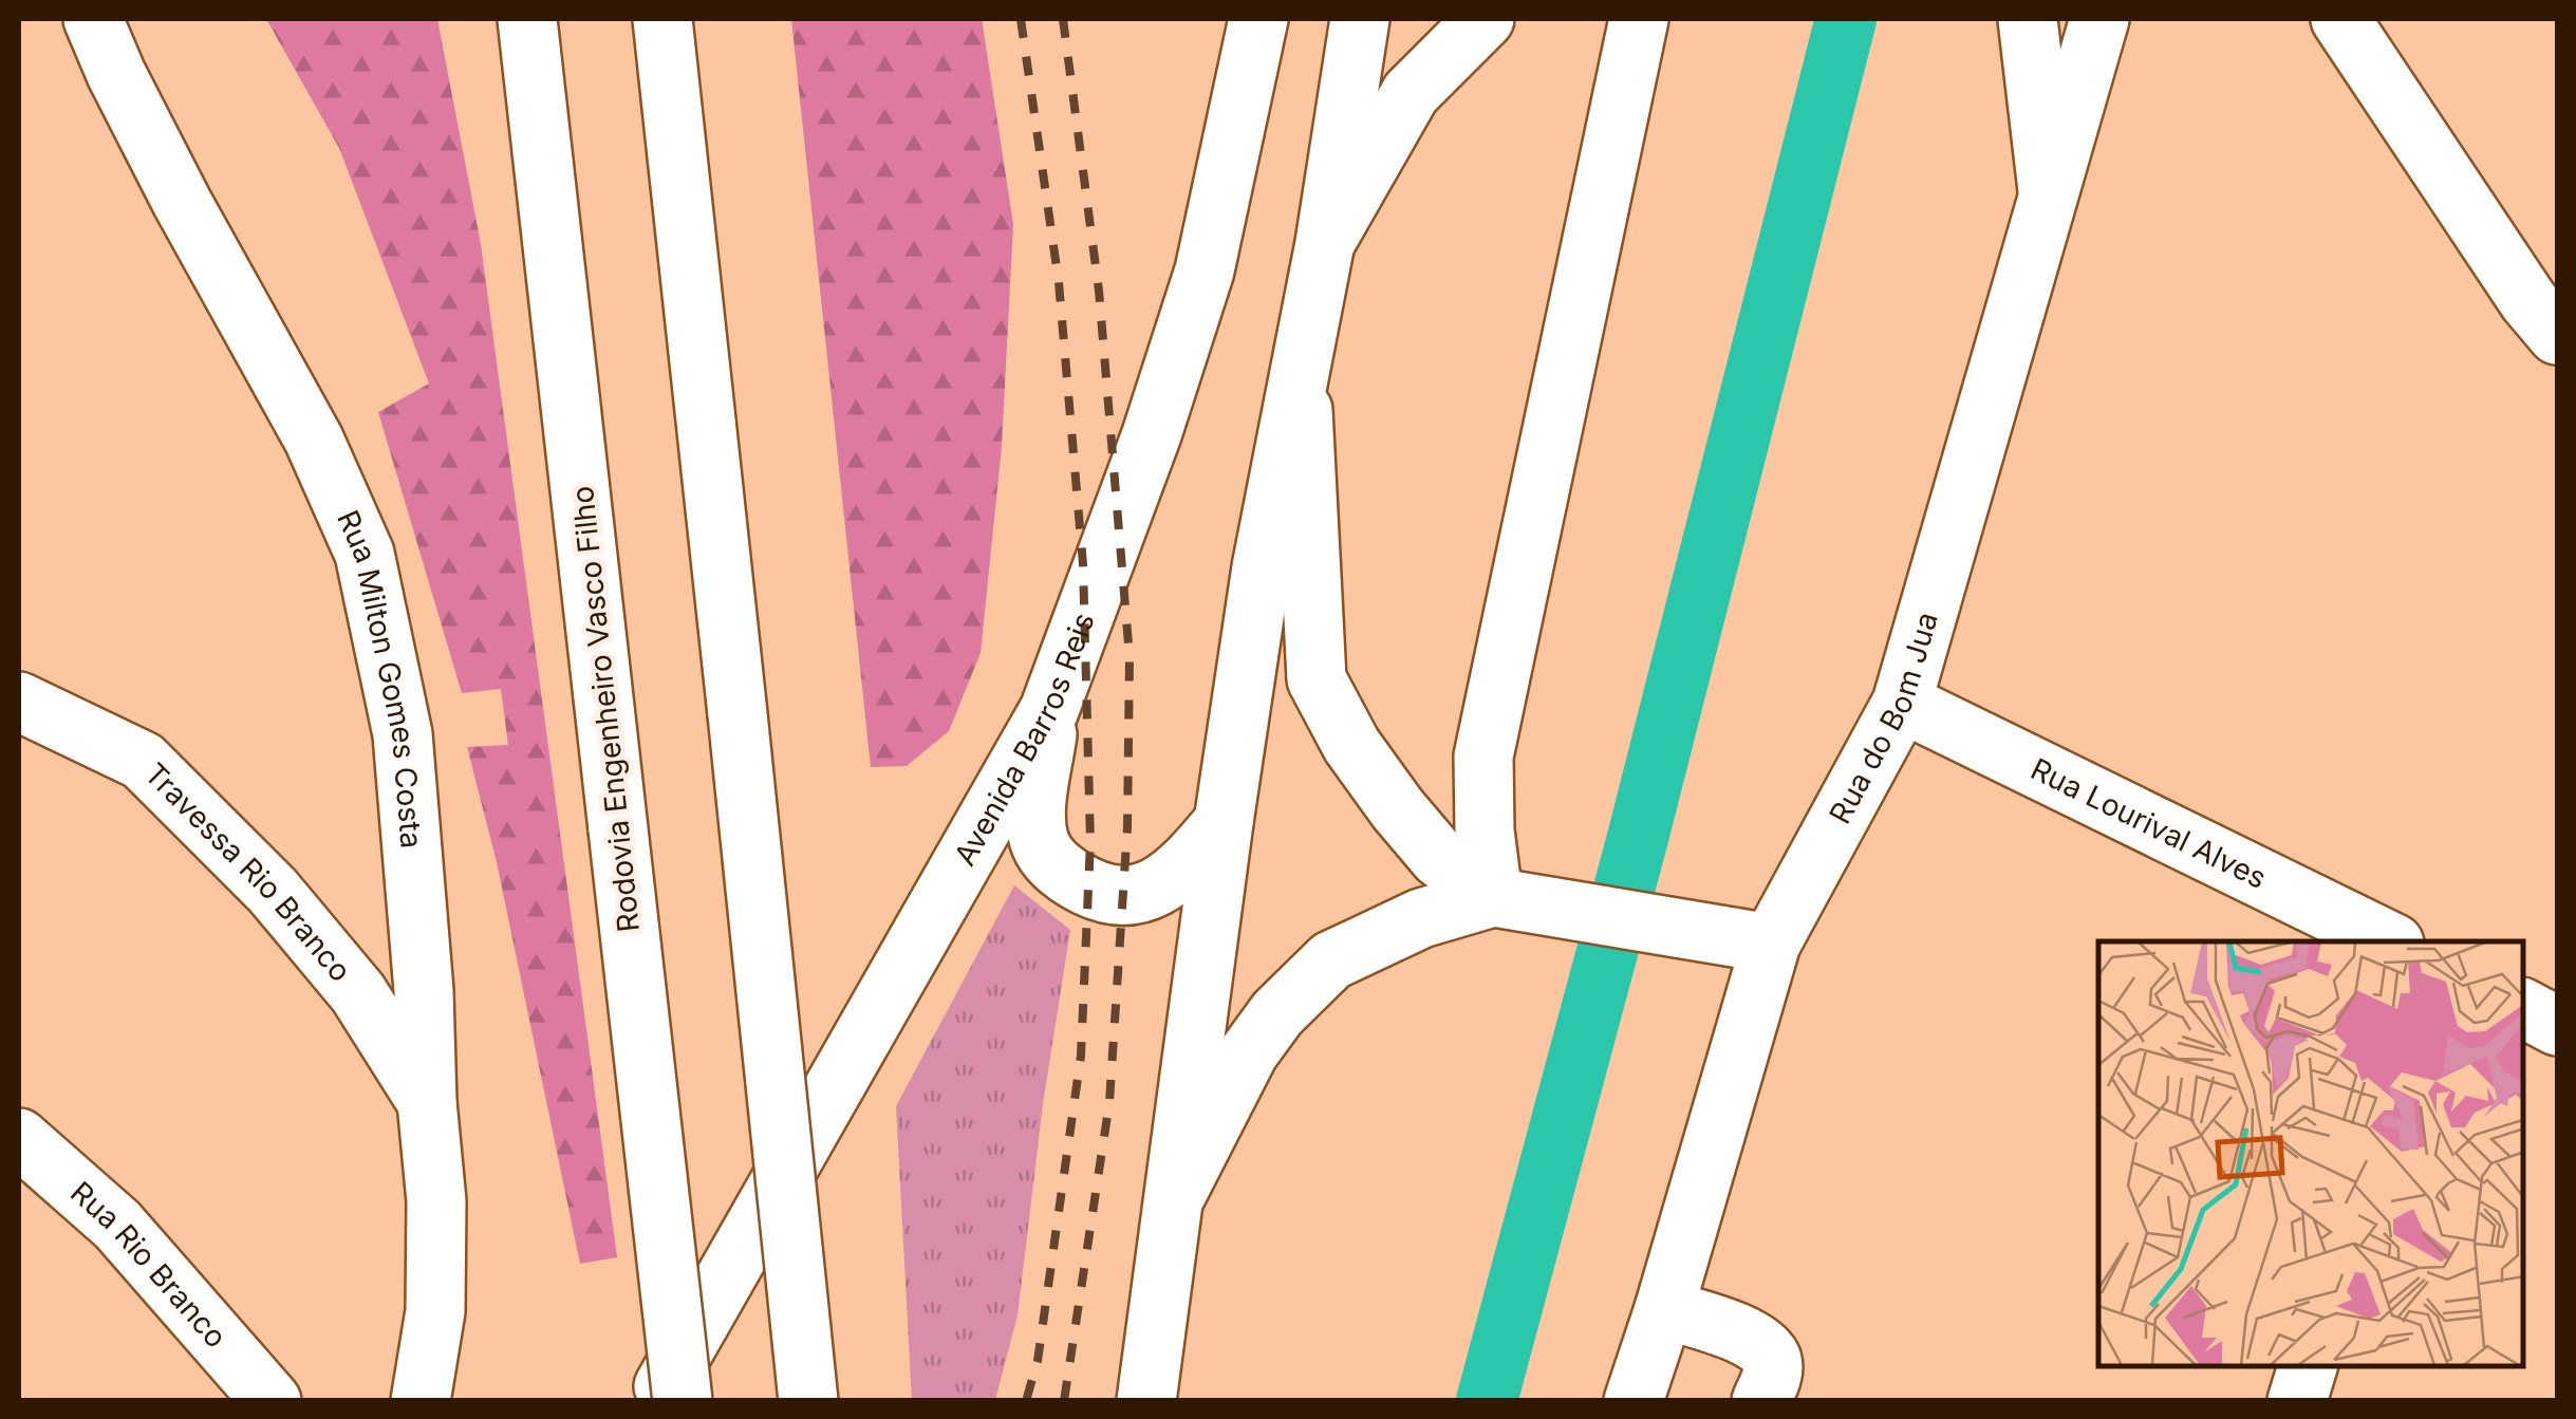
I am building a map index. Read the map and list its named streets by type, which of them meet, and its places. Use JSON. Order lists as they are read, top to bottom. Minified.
{"streets":{"main road":["Rua Milton Gomes Costa","Rodovia Engenheiro Vasco Filho","Rua do Bom Jua","Avenida Barros Reis","Rua Lourival Alves","Travessa Rio Branco","Rua Rio Branco"]},"crossings":[["Rua Milton Gomes Costa","Travessa Rio Branco"],["Rua do Bom Jua","Rua Lourival Alves"]]}
